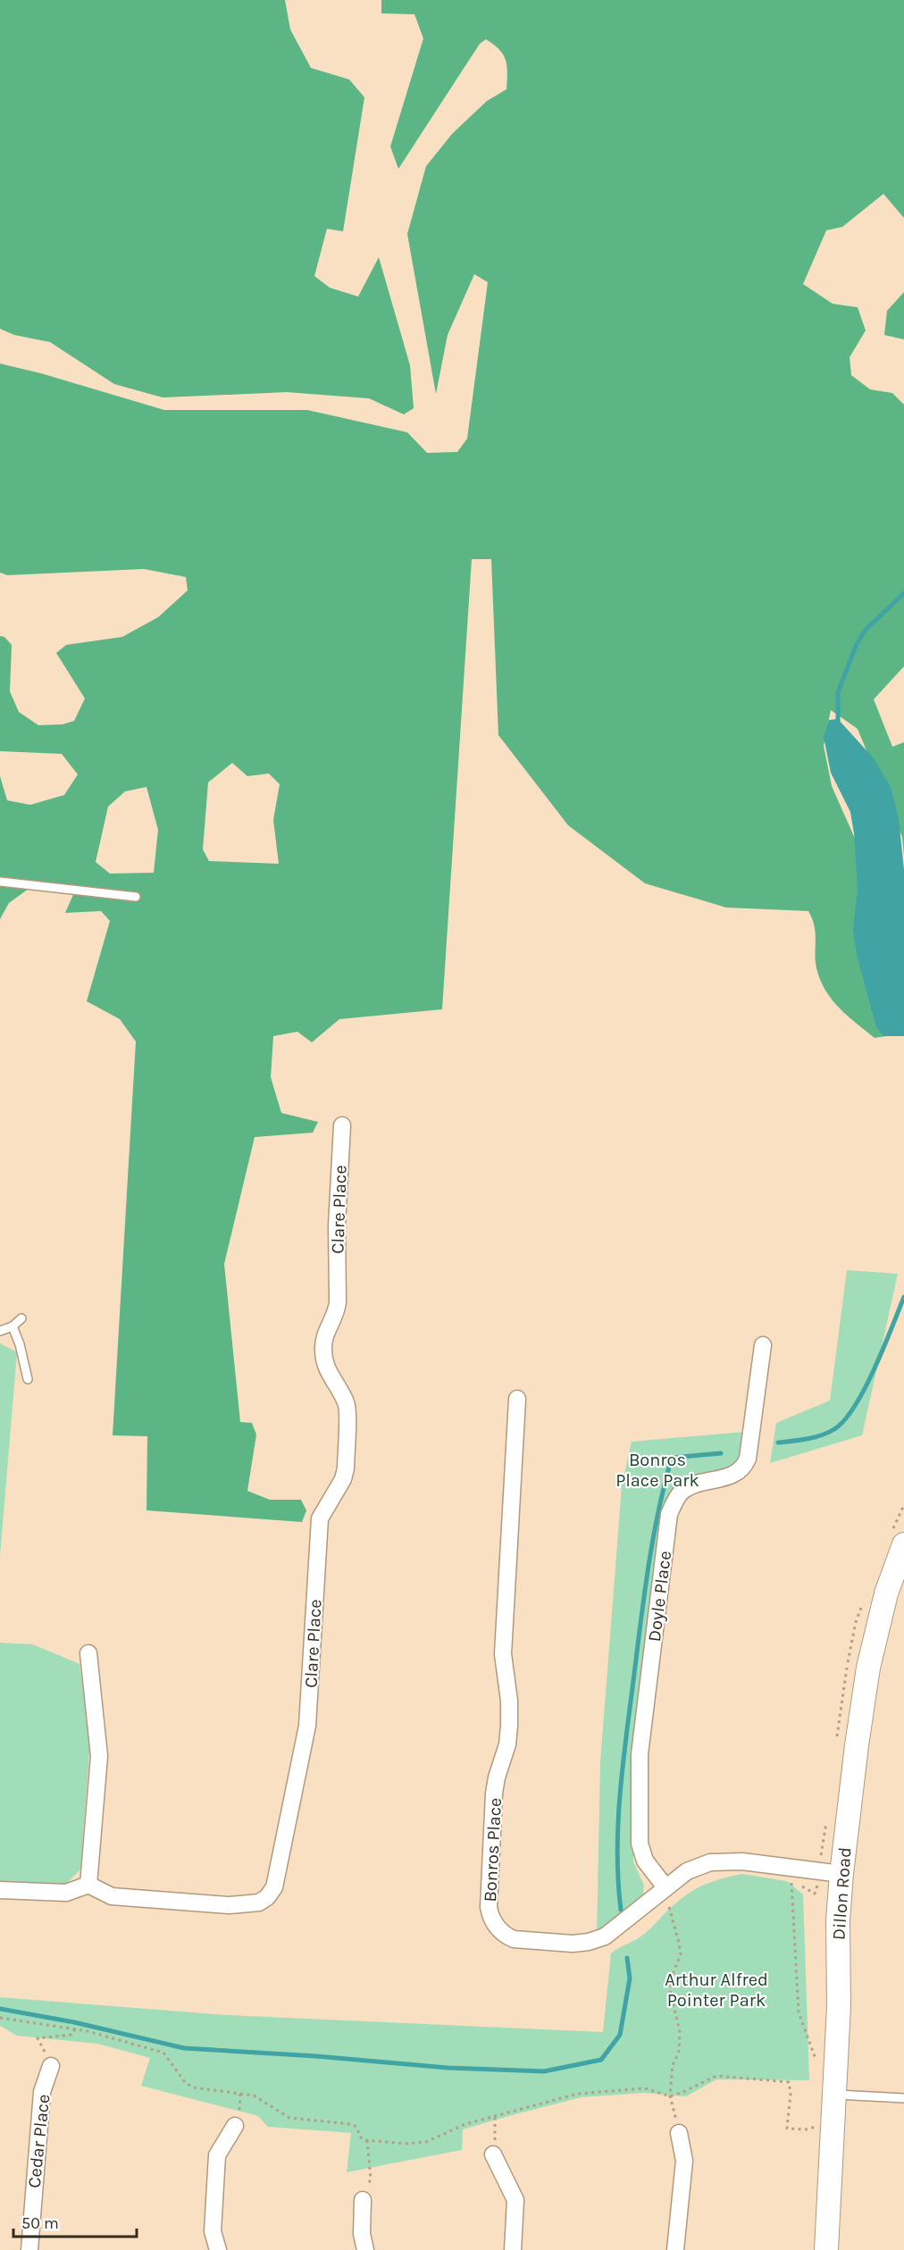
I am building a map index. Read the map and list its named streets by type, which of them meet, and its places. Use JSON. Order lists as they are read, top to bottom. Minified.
{"streets":{"main road":["Dillon Road"],"street":["Clare Place","Doyle Place","Bonros Place","Cedar Place"]},"crossings":[["Doyle Place","Bonros Place"],["Bonros Place","Dillon Road"]],"parks":["Bonros Place Park","Arthur Alfred Pointer Park"],"scale_bar":"50 m"}
